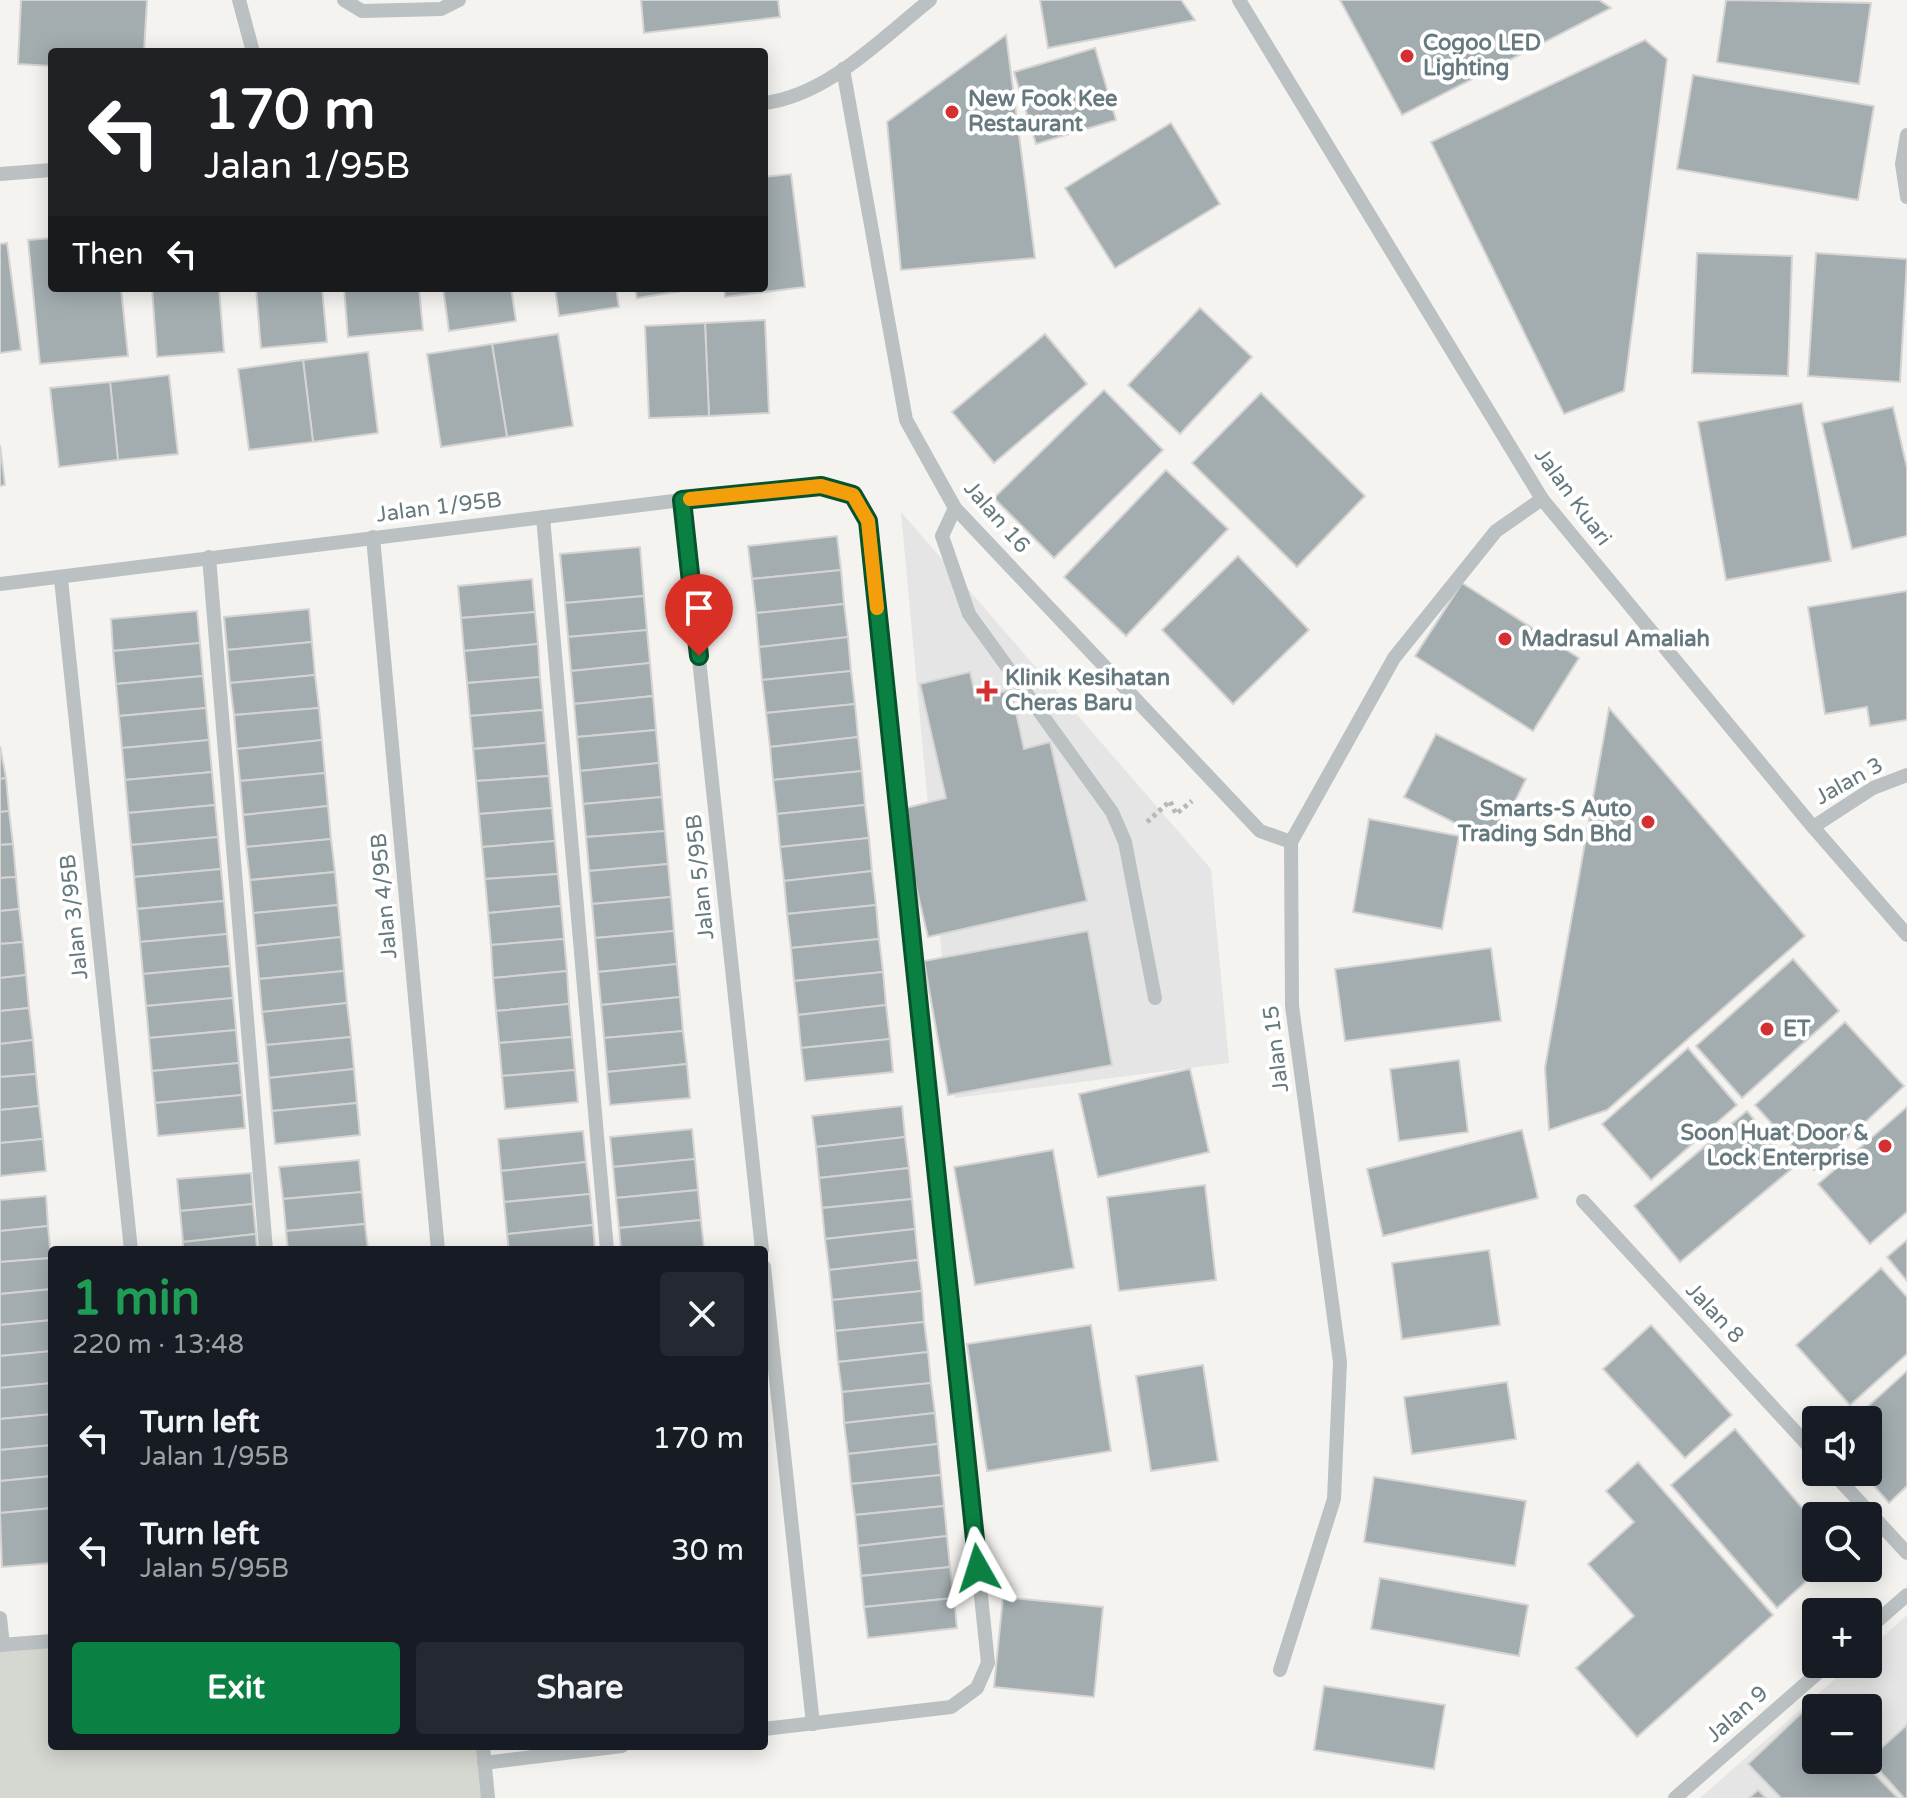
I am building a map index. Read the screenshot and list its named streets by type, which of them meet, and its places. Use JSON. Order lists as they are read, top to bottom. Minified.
{"streets":{"street":["Jalan Kuari","Jalan 1/95B","Jalan 16","Jalan 3","Jalan 5/95B","Jalan 4/95B","Jalan 3/95B","Jalan 15","Jalan 8","Jalan 9"]},"crossings":[["Jalan Kuari","Jalan 3"],["Jalan Kuari","Jalan 15"],["Jalan 1/95B","Jalan 5/95B"],["Jalan 1/95B","Jalan 4/95B"],["Jalan 1/95B","Jalan 3/95B"],["Jalan 16","Jalan 15"]],"places":{"other":["Cogoo LED Lighting","New Fook Kee Restaurant","Madrasul Amaliah","Smarts-S Auto Trading Sdn Bhd","ET","Soon Huat Door & Lock Enterprise"],"health":["Klinik Kesihatan Cheras Baru"]},"page":{"turn":["170 m","Jalan 1/95B"],"then":"Then","heading":["1 min","220 m · 13:48"],"list":[{"name":"Turn left","note":"Jalan 1/95B","value":"170 m"},{"name":"Turn left","note":"Jalan 5/95B","value":"30 m"}],"map_buttons":["+","−"],"buttons":["Exit","Share"]}}
